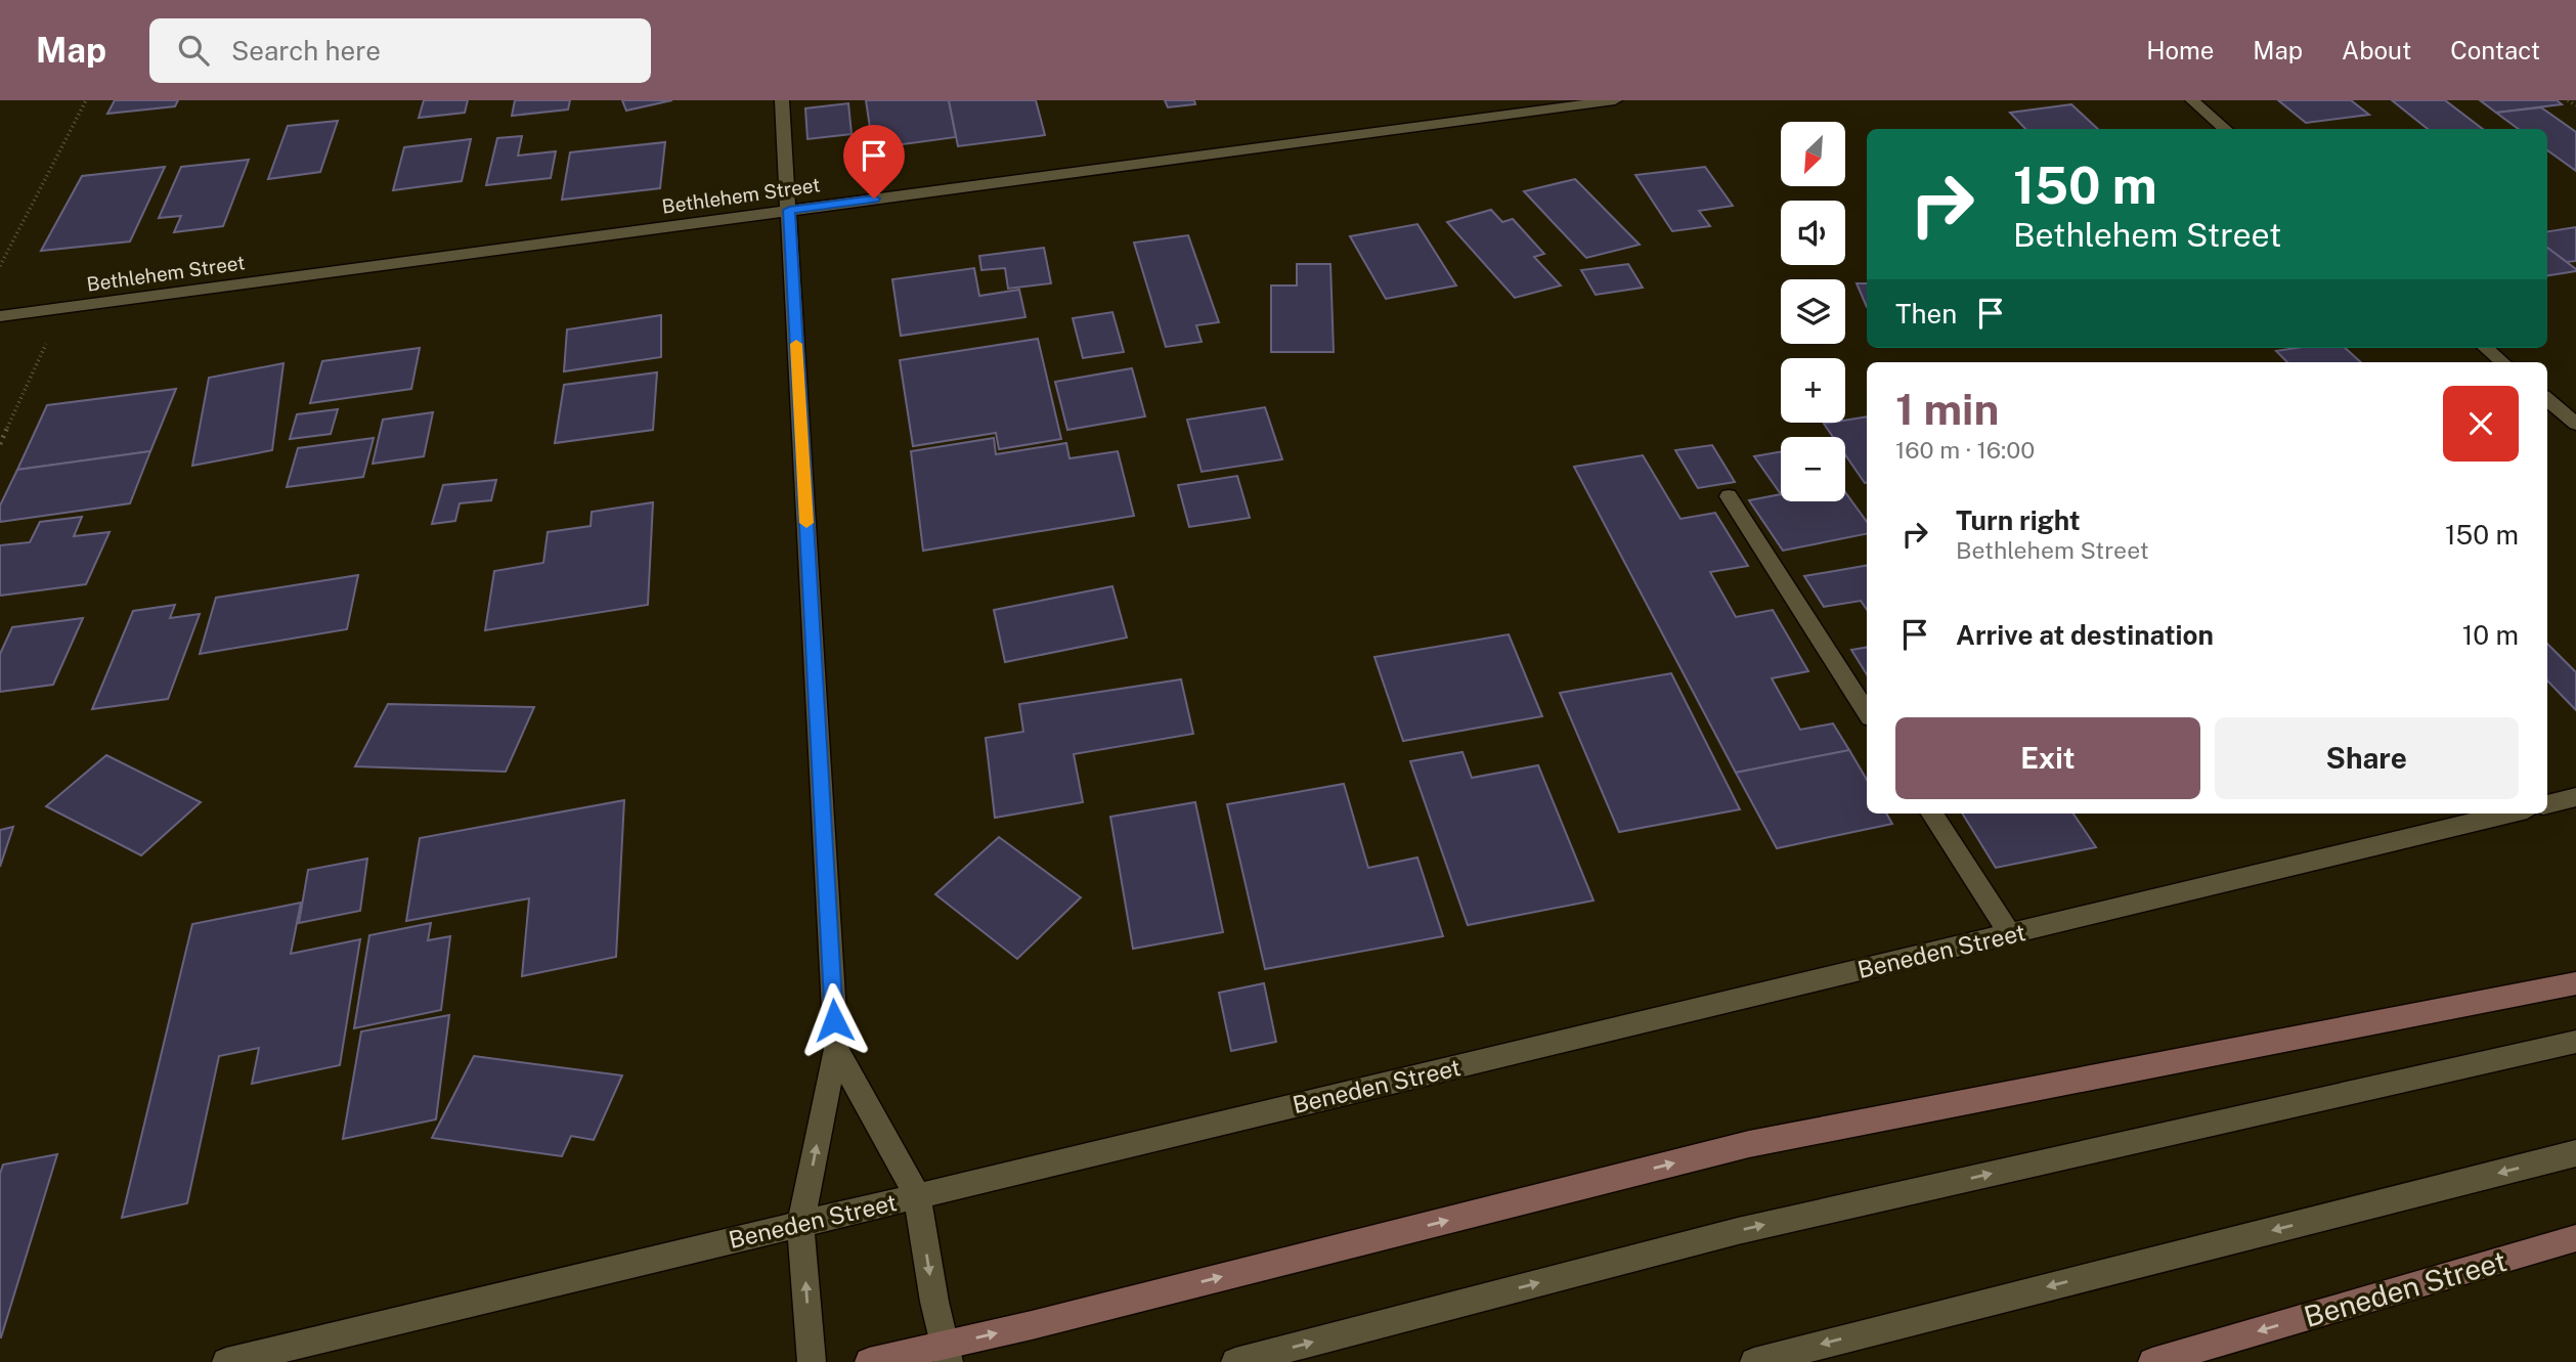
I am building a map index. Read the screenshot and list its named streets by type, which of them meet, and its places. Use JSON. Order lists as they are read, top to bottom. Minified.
{"streets":{"main road":["Beneden Street"],"street":["Bethlehem Street"]},"north":"bottom left","page":{"header":"Map","search":"Search here","nav":["Home","Map","About","Contact"],"map_buttons":["+","−"],"turn":["150 m","Bethlehem Street"],"then":"Then","heading":["1 min","160 m · 16:00"],"list":[{"name":"Turn right","note":"Bethlehem Street","value":"150 m"},{"name":"Arrive at destination","value":"10 m"}],"buttons":["Exit","Share"]}}
